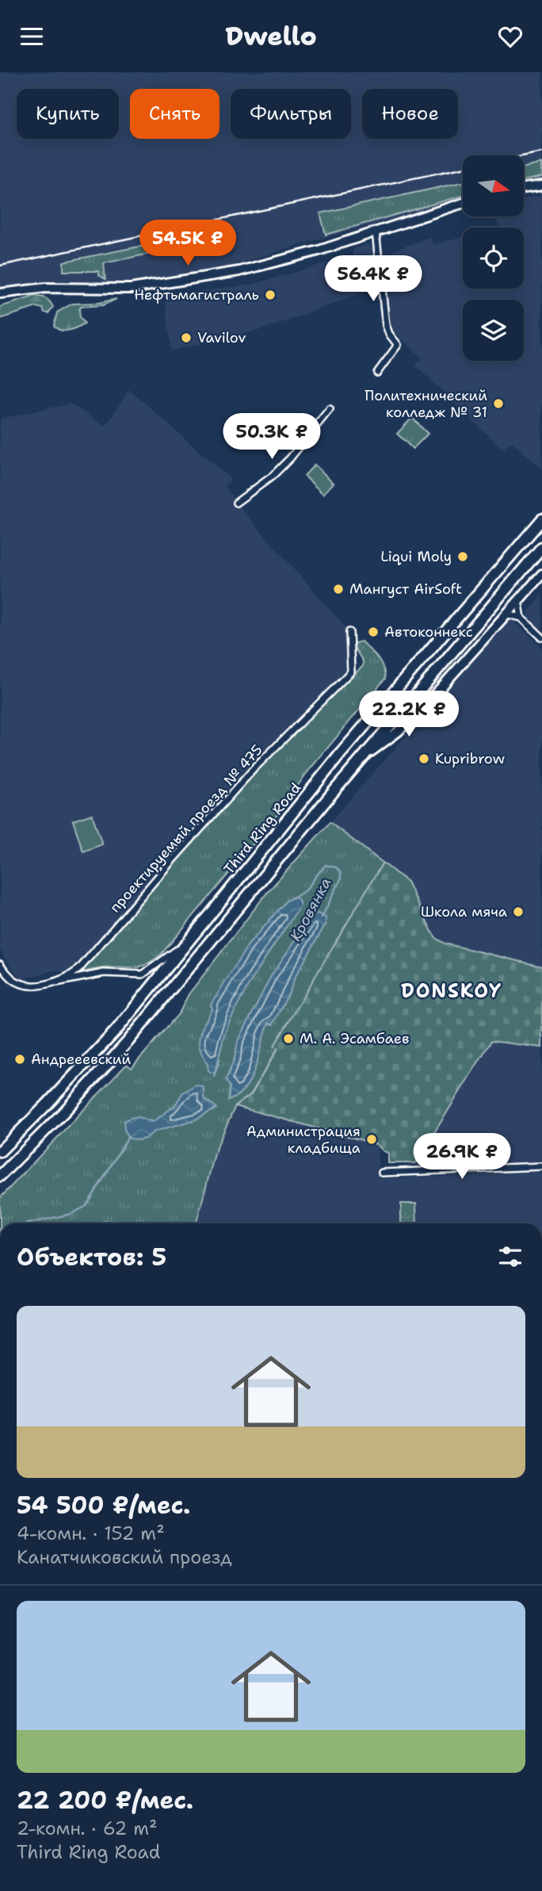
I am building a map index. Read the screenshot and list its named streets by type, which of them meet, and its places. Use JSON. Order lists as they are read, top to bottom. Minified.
{"streets":{"main road":["Third Ring Road"],"street":["проектируемый проезд № 475"]},"districts":["DONSKOY"],"water":["Кровянка"],"places":["Нефтьмагистраль","Vavilov","Политехнический колледж № 31","Liqui Moly","Мангуст AirSoft","Автоконнекс","Kupribrow","Школа мяча","М. А. Эсамбаев","Андрееевский","Администрация кладбища"],"north":"right","page":{"header":"Dwello","chip":["Купить","Снять","Фильтры","Новое"],"price":["54.5K ₽","56.4K ₽","50.3K ₽","22.2K ₽","26.9K ₽"],"heading":"Объектов: 5","list":[{"name":"54 500 ₽/мес.","note":"4-комн. · 152 m² · Канатчиковский проезд"},{"name":"22 200 ₽/мес.","note":"2-комн. · 62 m² · Third Ring Road"}]}}
